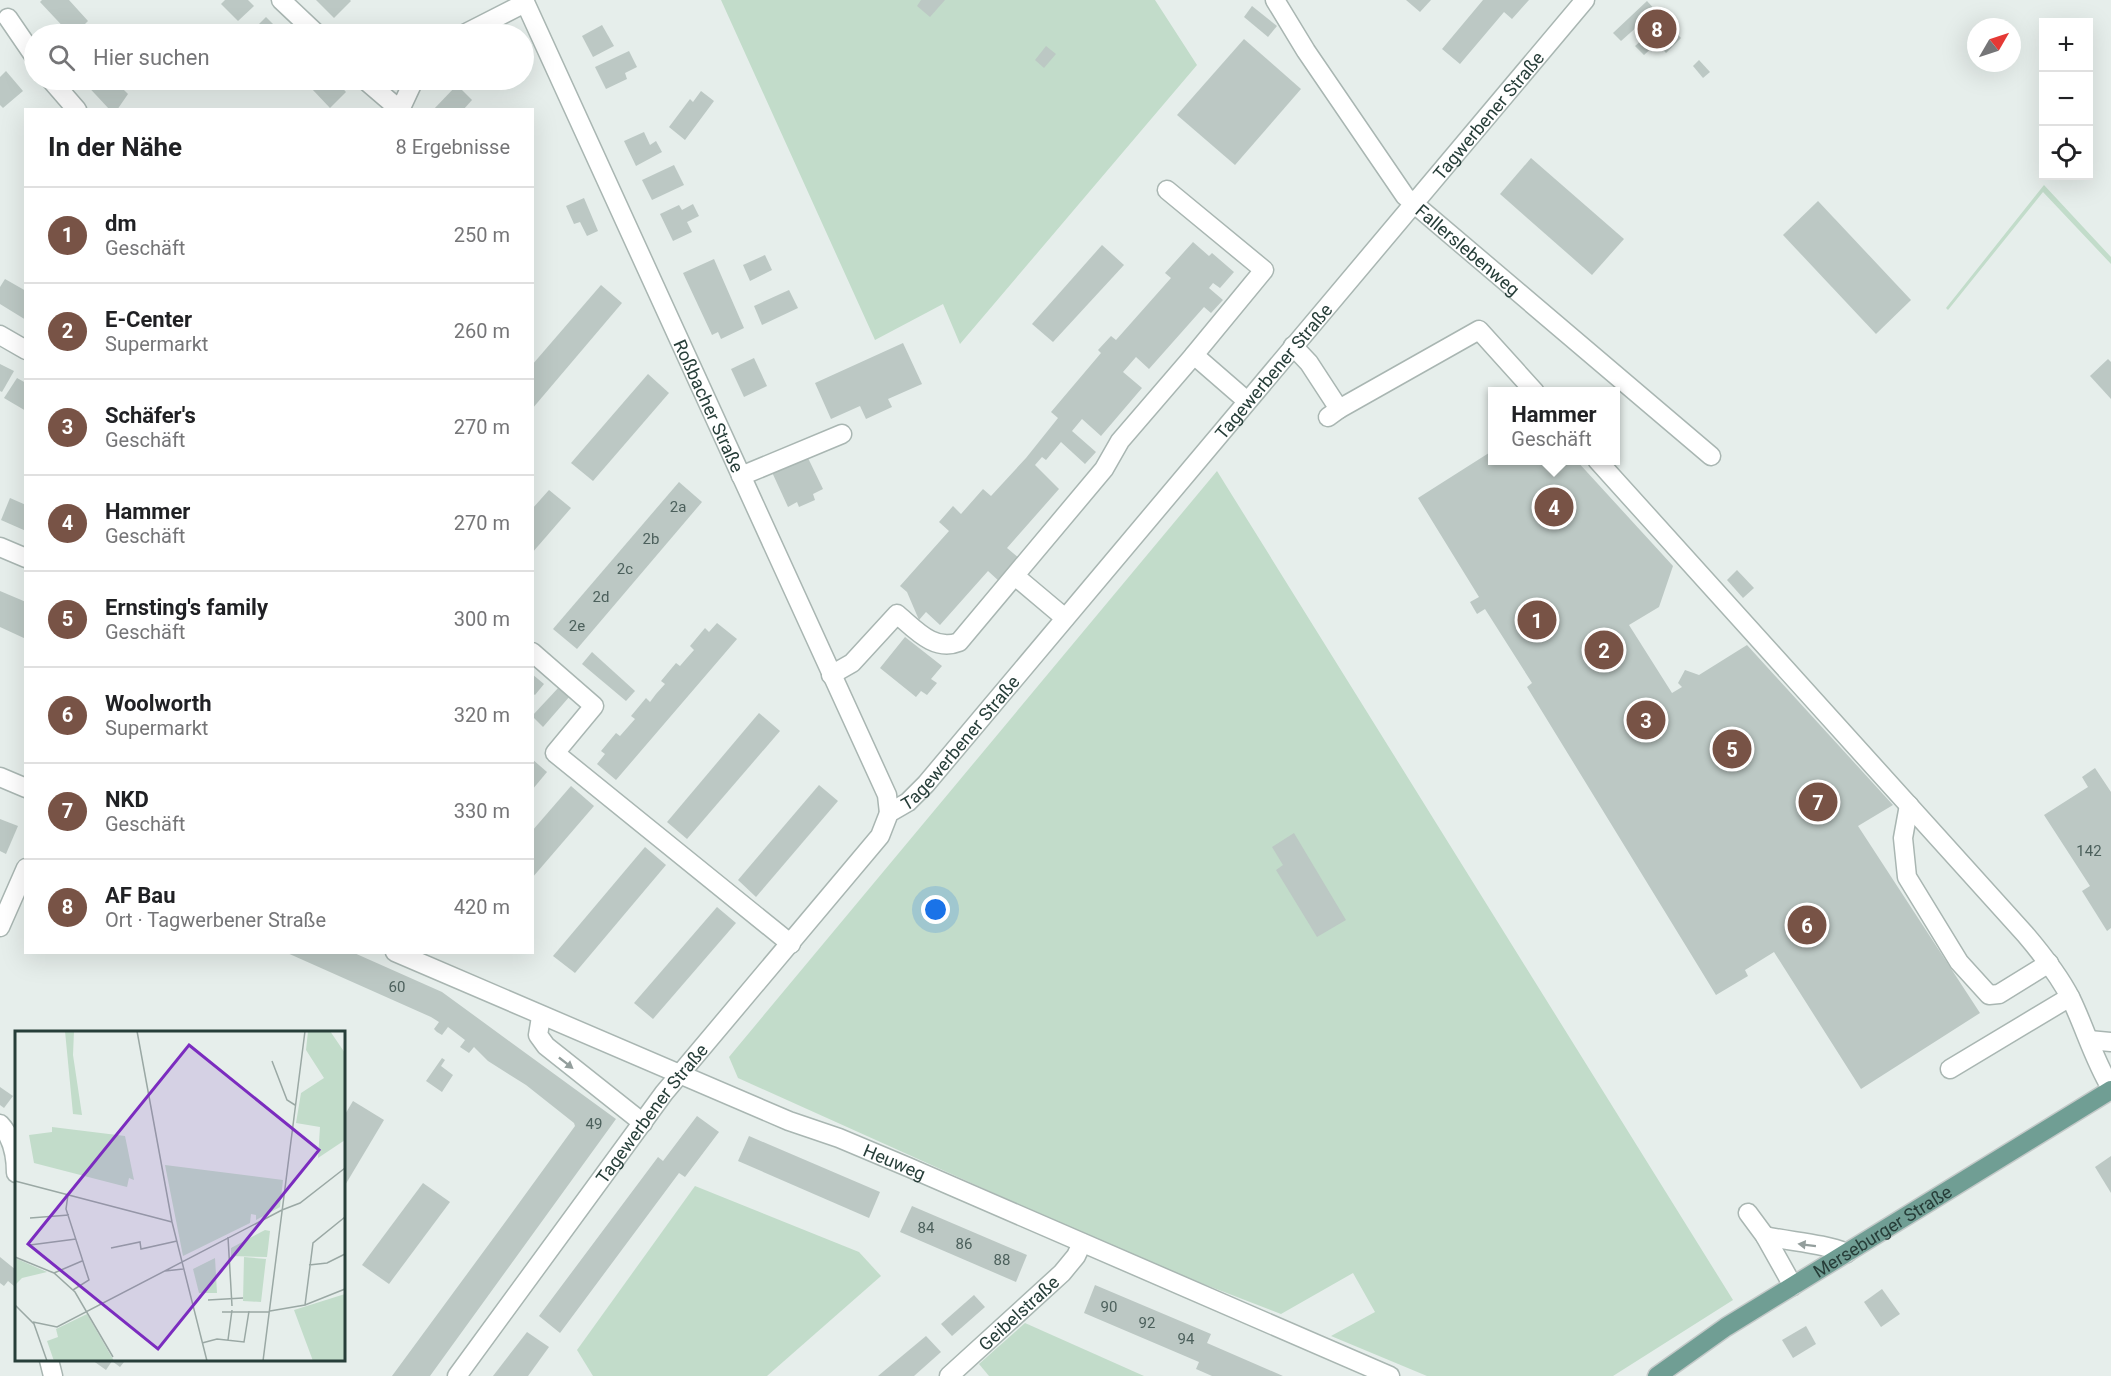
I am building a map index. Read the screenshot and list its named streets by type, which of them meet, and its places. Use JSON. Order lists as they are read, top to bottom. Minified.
{"streets":{"main road":["Merseburger Straße"],"street":["Tagwerbener Straße","Fallerslebenweg","Tagewerbener Straße","Roßbacher Straße","Heuweg","Geibelstraße"]},"crossings":[["Tagwerbener Straße","Fallerslebenweg"],["Tagwerbener Straße","Tagewerbener Straße"],["Tagewerbener Straße","Roßbacher Straße"],["Tagewerbener Straße","Heuweg"],["Heuweg","Geibelstraße"]],"house_numbers":["2a","2b","2c","2d","2e","142","60","49","84","86","88","90","92","94"],"north":"top right","page":{"pins":["8","4","1","2","3","5","7","6"],"map_buttons":["+","−"],"search":"Hier suchen","heading":["In der Nähe","8 Ergebnisse"],"list":[{"mark":"1","name":"dm","note":"Geschäft","value":"250 m"},{"mark":"2","name":"E-Center","note":"Supermarkt","value":"260 m"},{"mark":"3","name":"Schäfer's","note":"Geschäft","value":"270 m"},{"mark":"4","name":"Hammer","note":"Geschäft","value":"270 m"},{"mark":"5","name":"Ernsting's family","note":"Geschäft","value":"300 m"},{"mark":"6","name":"Woolworth","note":"Supermarkt","value":"320 m"},{"mark":"7","name":"NKD","note":"Geschäft","value":"330 m"},{"mark":"8","name":"AF Bau","note":"Ort · Tagwerbener Straße","value":"420 m"}],"popup":["Hammer","Geschäft"]}}
